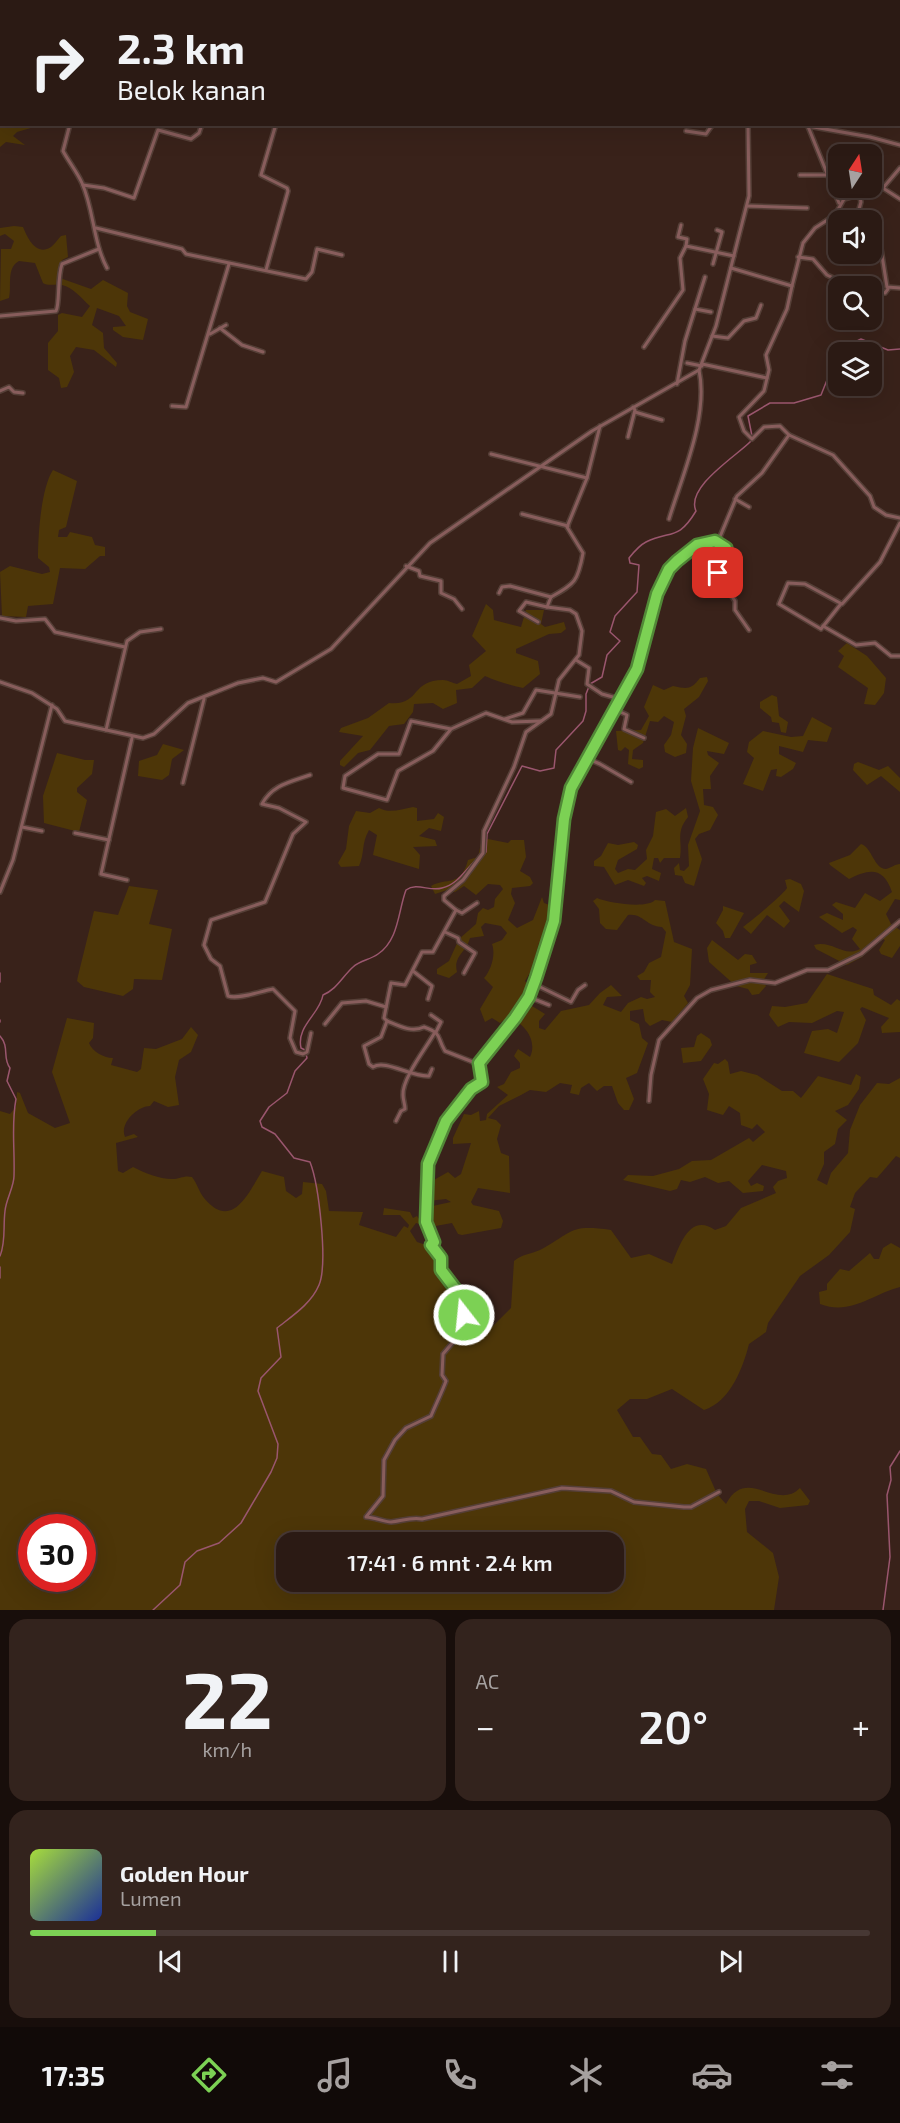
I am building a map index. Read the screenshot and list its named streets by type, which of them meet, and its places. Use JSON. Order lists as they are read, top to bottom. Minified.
{"north":"top","page":{"turn":["2.3 km","Belok kanan"],"limit":"30","trip":"17:41 · 6 mnt · 2.4 km","tile":[["22","km/h"],"AC"],"heat":["−","20°","+"],"song":["Golden Hour","Lumen"],"tabs":"17:35"}}
